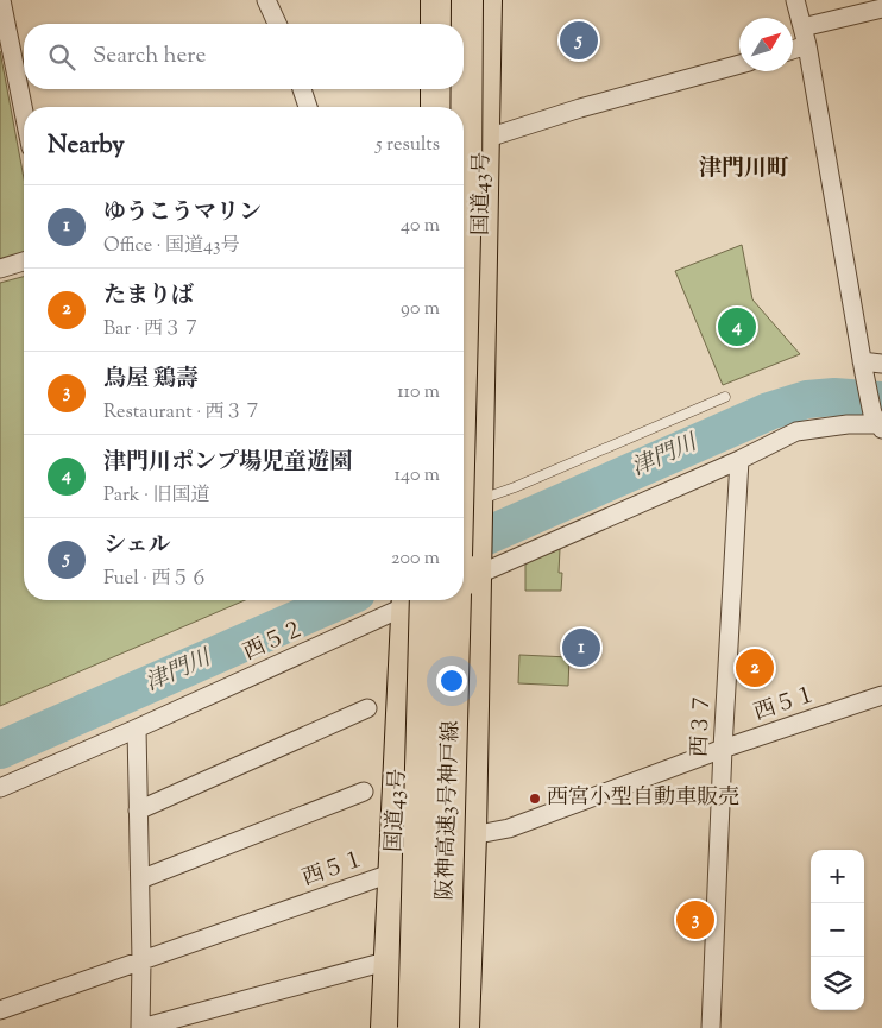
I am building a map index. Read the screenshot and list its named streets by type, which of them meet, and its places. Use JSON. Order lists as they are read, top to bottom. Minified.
{"streets":{"highway":["国道43号","阪神高速3号神戸線"],"street":["西５２","西５１","西３７"]},"crossings":[["国道43号","西５１"],["国道43号","阪神高速3号神戸線"],["西５１","西３７"]],"districts":["津門川町"],"water":["津門川"],"places":["西宮小型自動車販売"],"north":"top right","page":{"pins":["5","4","1","2","3"],"search":"Search here","heading":["Nearby","5 results"],"list":[{"mark":"1","name":"ゆうこうマリン","note":"Office · 国道43号","value":"40 m"},{"mark":"2","name":"たまりば","note":"Bar · 西３７","value":"90 m"},{"mark":"3","name":"鳥屋 鶏壽","note":"Restaurant · 西３７","value":"110 m"},{"mark":"4","name":"津門川ポンプ場児童遊園","note":"Park · 旧国道","value":"140 m"},{"mark":"5","name":"シェル","note":"Fuel · 西５６","value":"200 m"}],"map_buttons":["+","−"]}}
